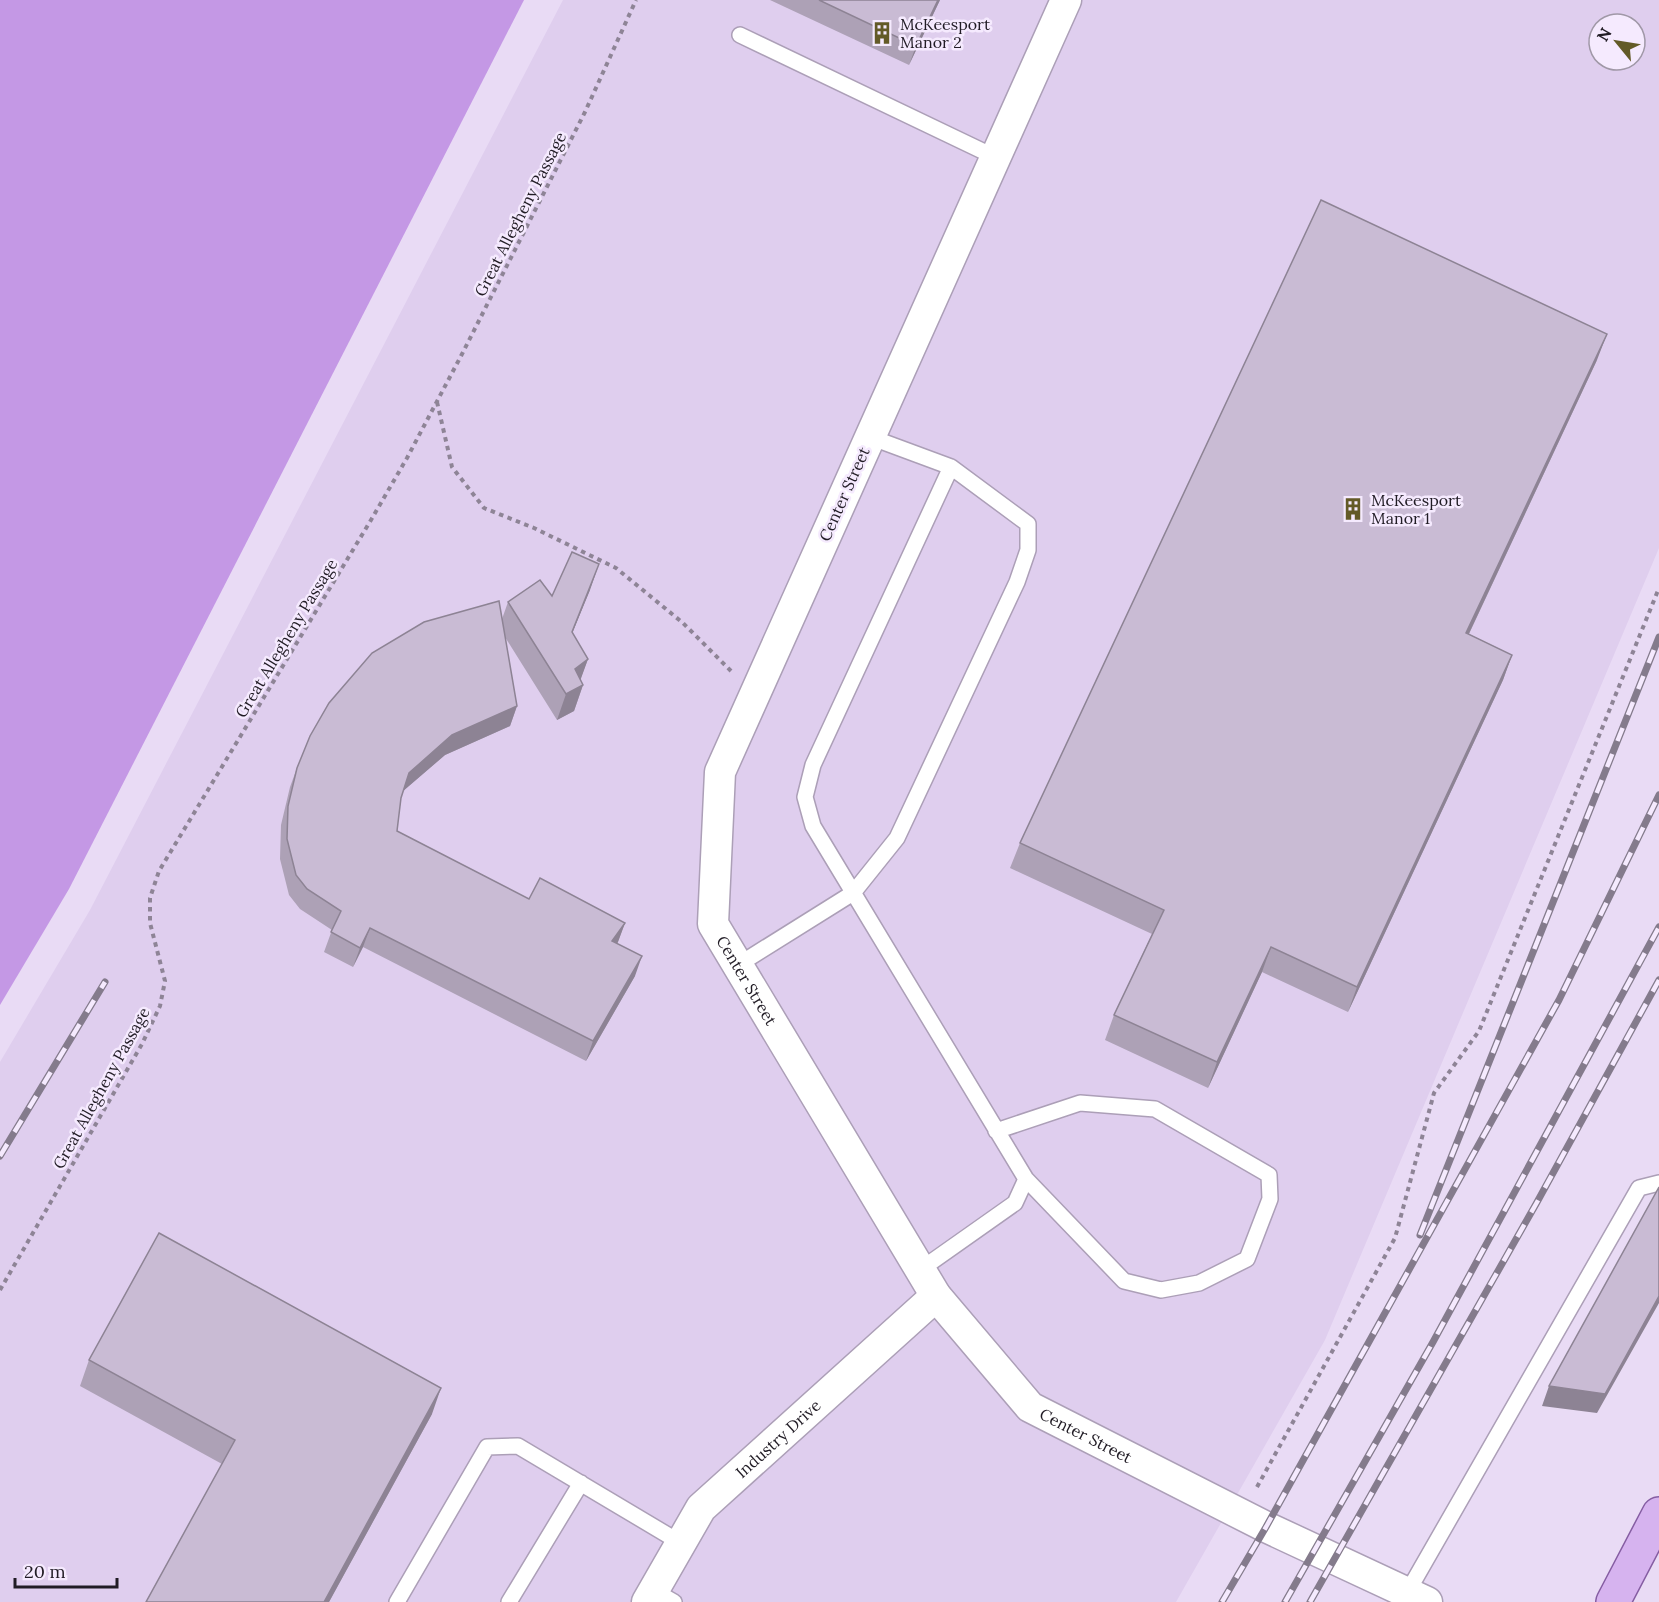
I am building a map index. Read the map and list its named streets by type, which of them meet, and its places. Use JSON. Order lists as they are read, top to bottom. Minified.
{"streets":{"street":["Center Street","Industry Drive"],"path":["Great Allegheny Passage"]},"crossings":[["Center Street","Industry Drive"]],"places":{"building":["McKeesport Manor 2","McKeesport Manor 1"]},"scale_bar":"20 m","north":"top left"}
